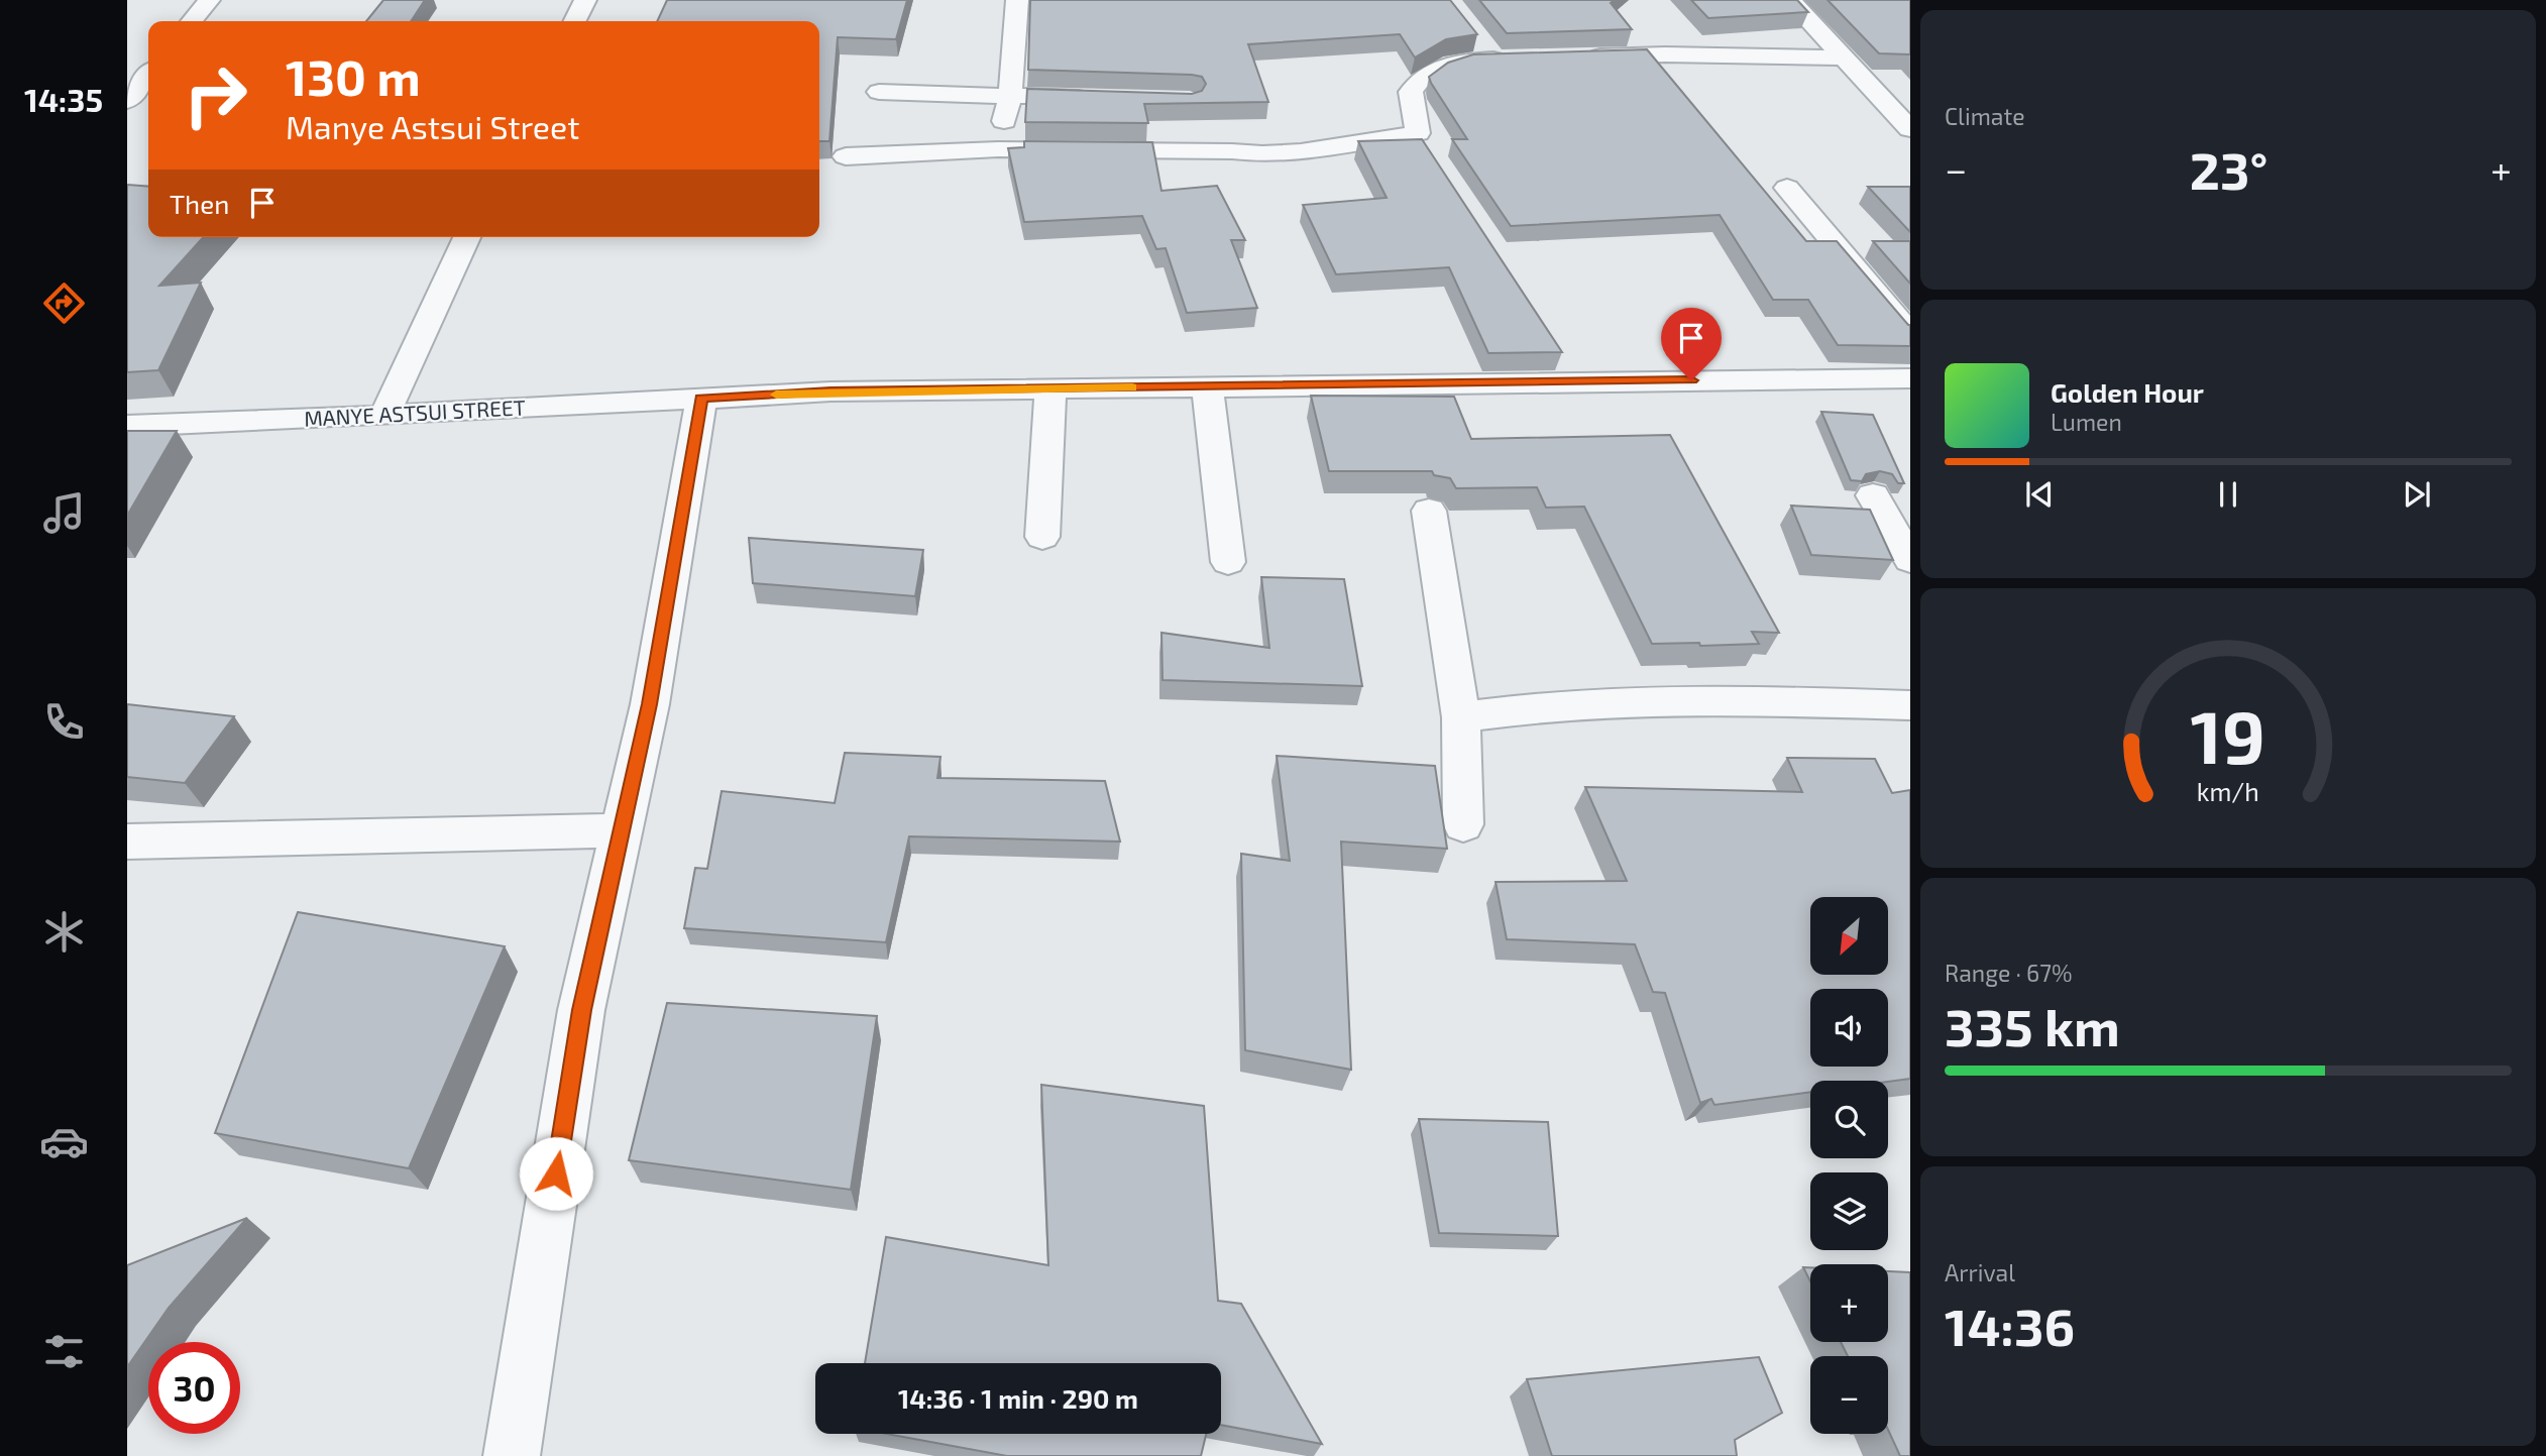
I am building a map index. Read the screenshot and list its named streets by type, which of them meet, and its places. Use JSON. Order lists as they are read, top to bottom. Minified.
{"streets":{"street":["MANYE ASTSUI STREET"]},"north":"bottom left","page":{"tabs":"14:35","tile":["Climate",["Range · 67%","335 km"],["Arrival","14:36"]],"turn":["130 m","Manye Astsui Street"],"heat":["−","23°","+"],"then":"Then","song":["Golden Hour","Lumen"],"map_buttons":["+","−"],"limit":"30","trip":"14:36 · 1 min · 290 m","gauge":["19","km/h"]}}
